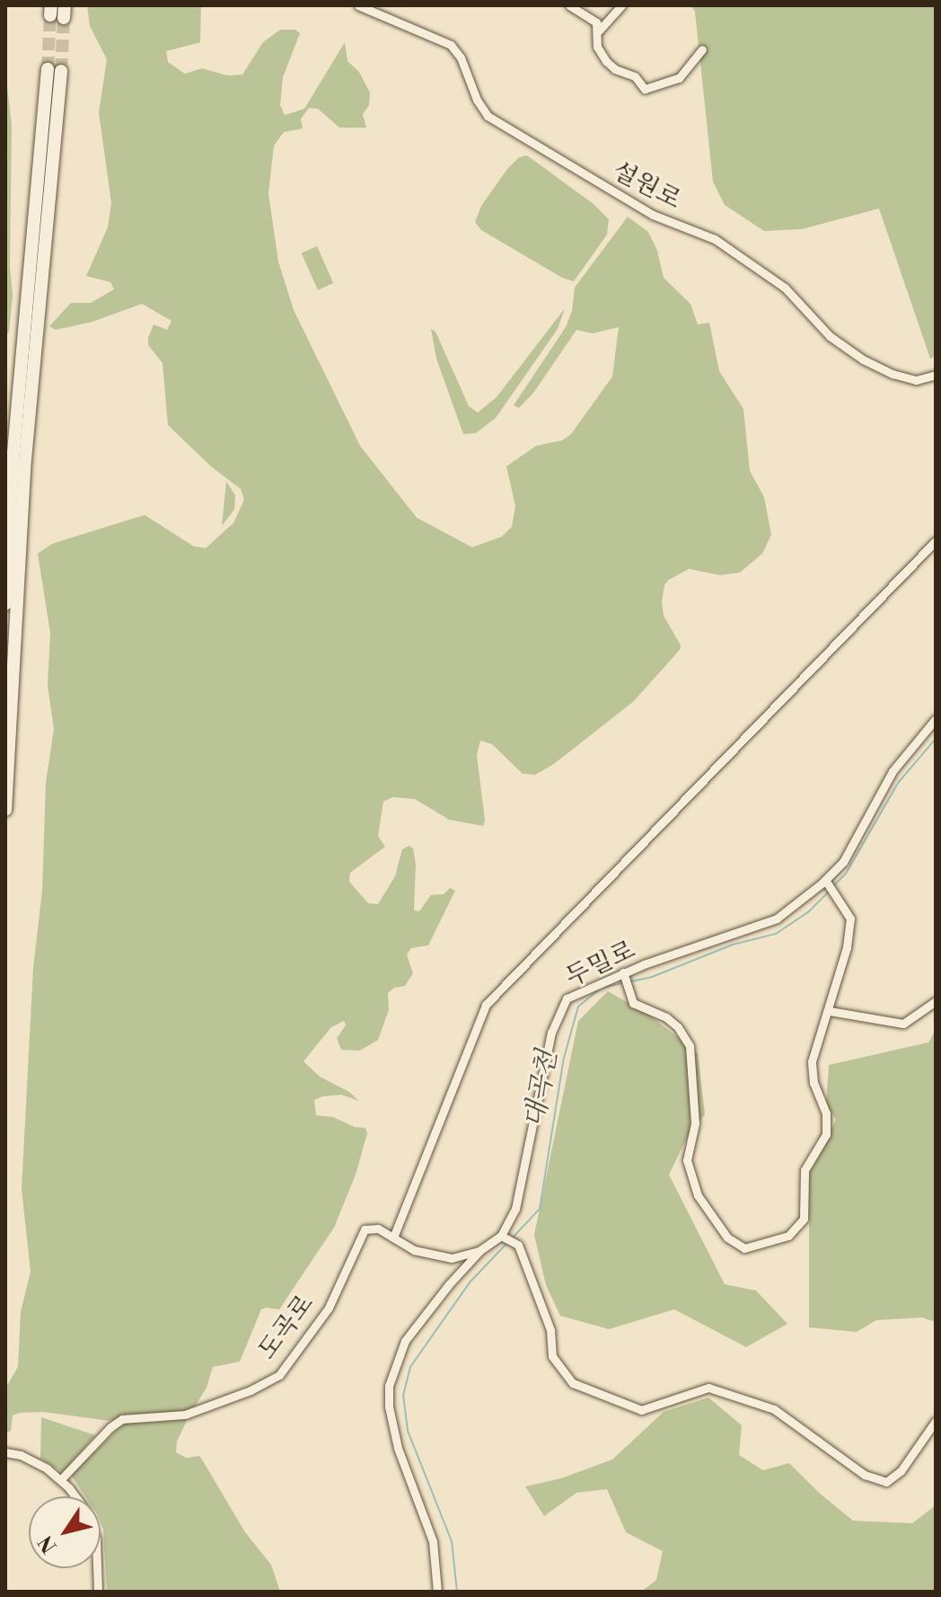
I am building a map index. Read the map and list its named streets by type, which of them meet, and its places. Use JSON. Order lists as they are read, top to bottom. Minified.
{"streets":{"street":["설원로","두밀로","도곡로"]},"water":["대곡천"],"north":"bottom left"}
